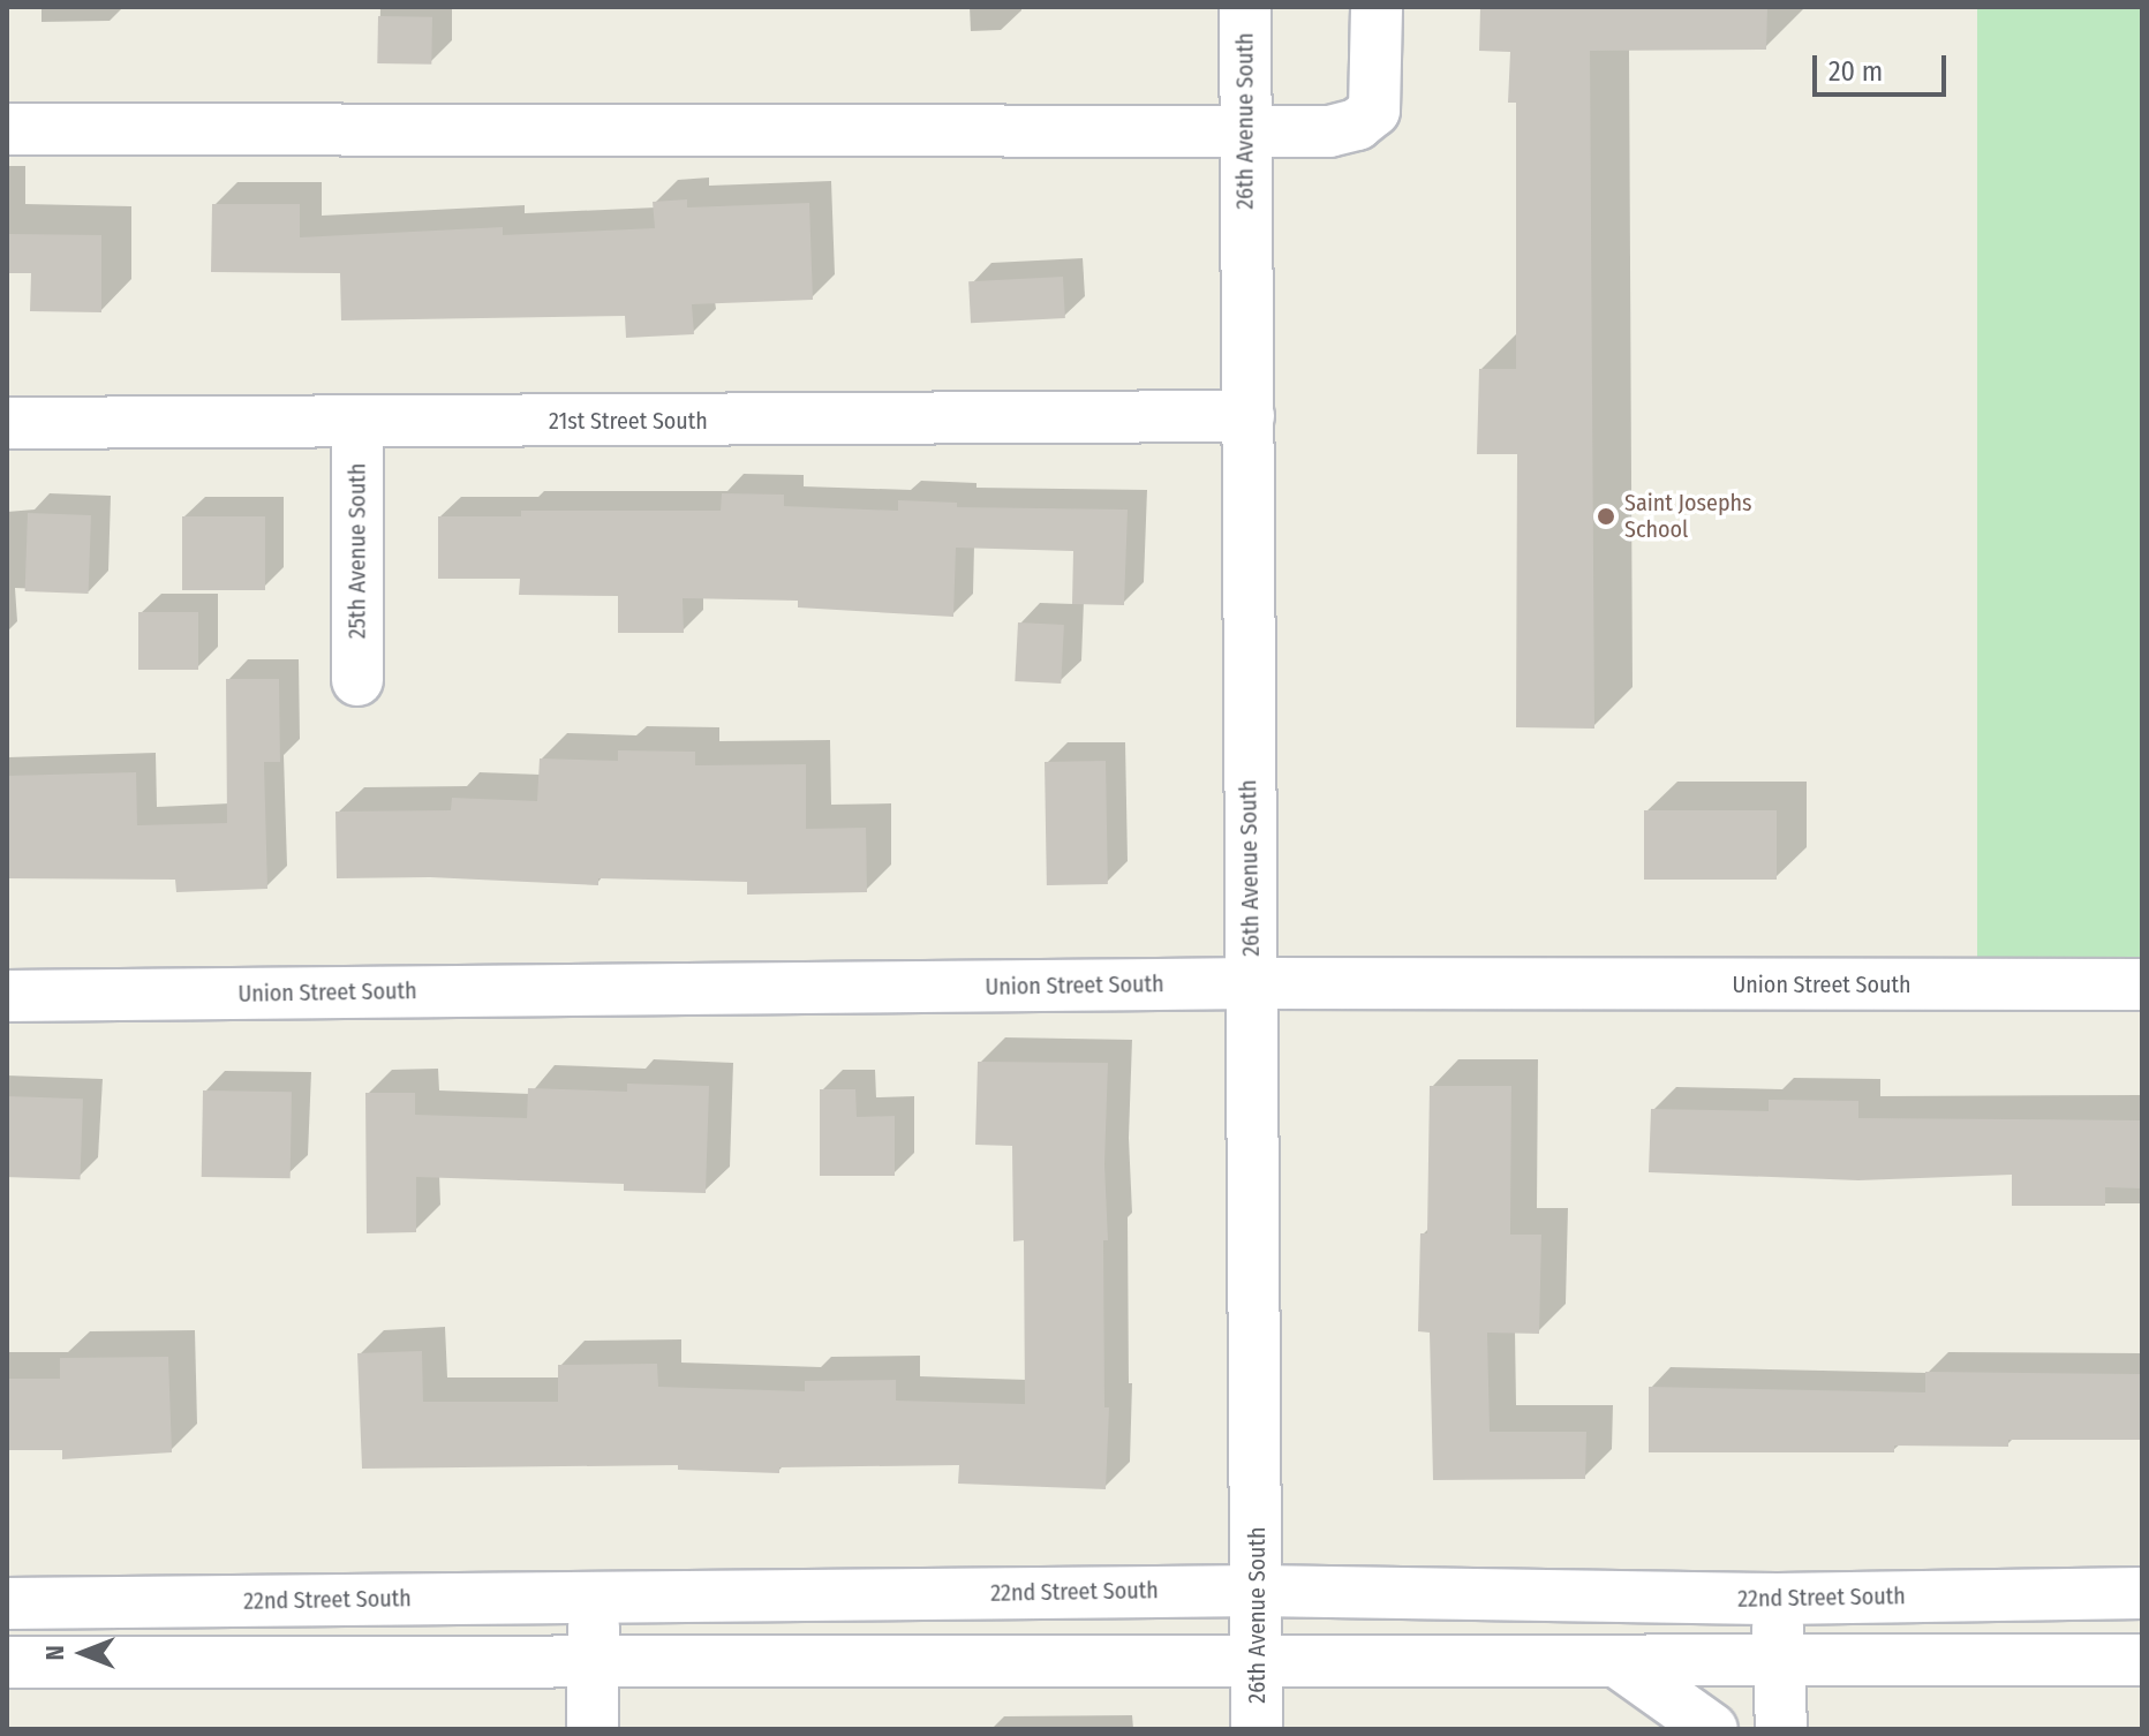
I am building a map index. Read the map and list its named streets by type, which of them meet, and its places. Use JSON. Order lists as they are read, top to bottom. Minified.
{"streets":{"street":["26th Avenue South","21st Street South","25th Avenue South","Union Street South","22nd Street South"]},"crossings":[["26th Avenue South","21st Street South"],["26th Avenue South","Union Street South"],["26th Avenue South","22nd Street South"],["21st Street South","25th Avenue South"]],"places":["Saint Josephs School"],"scale_bar":"20 m","north":"left"}
